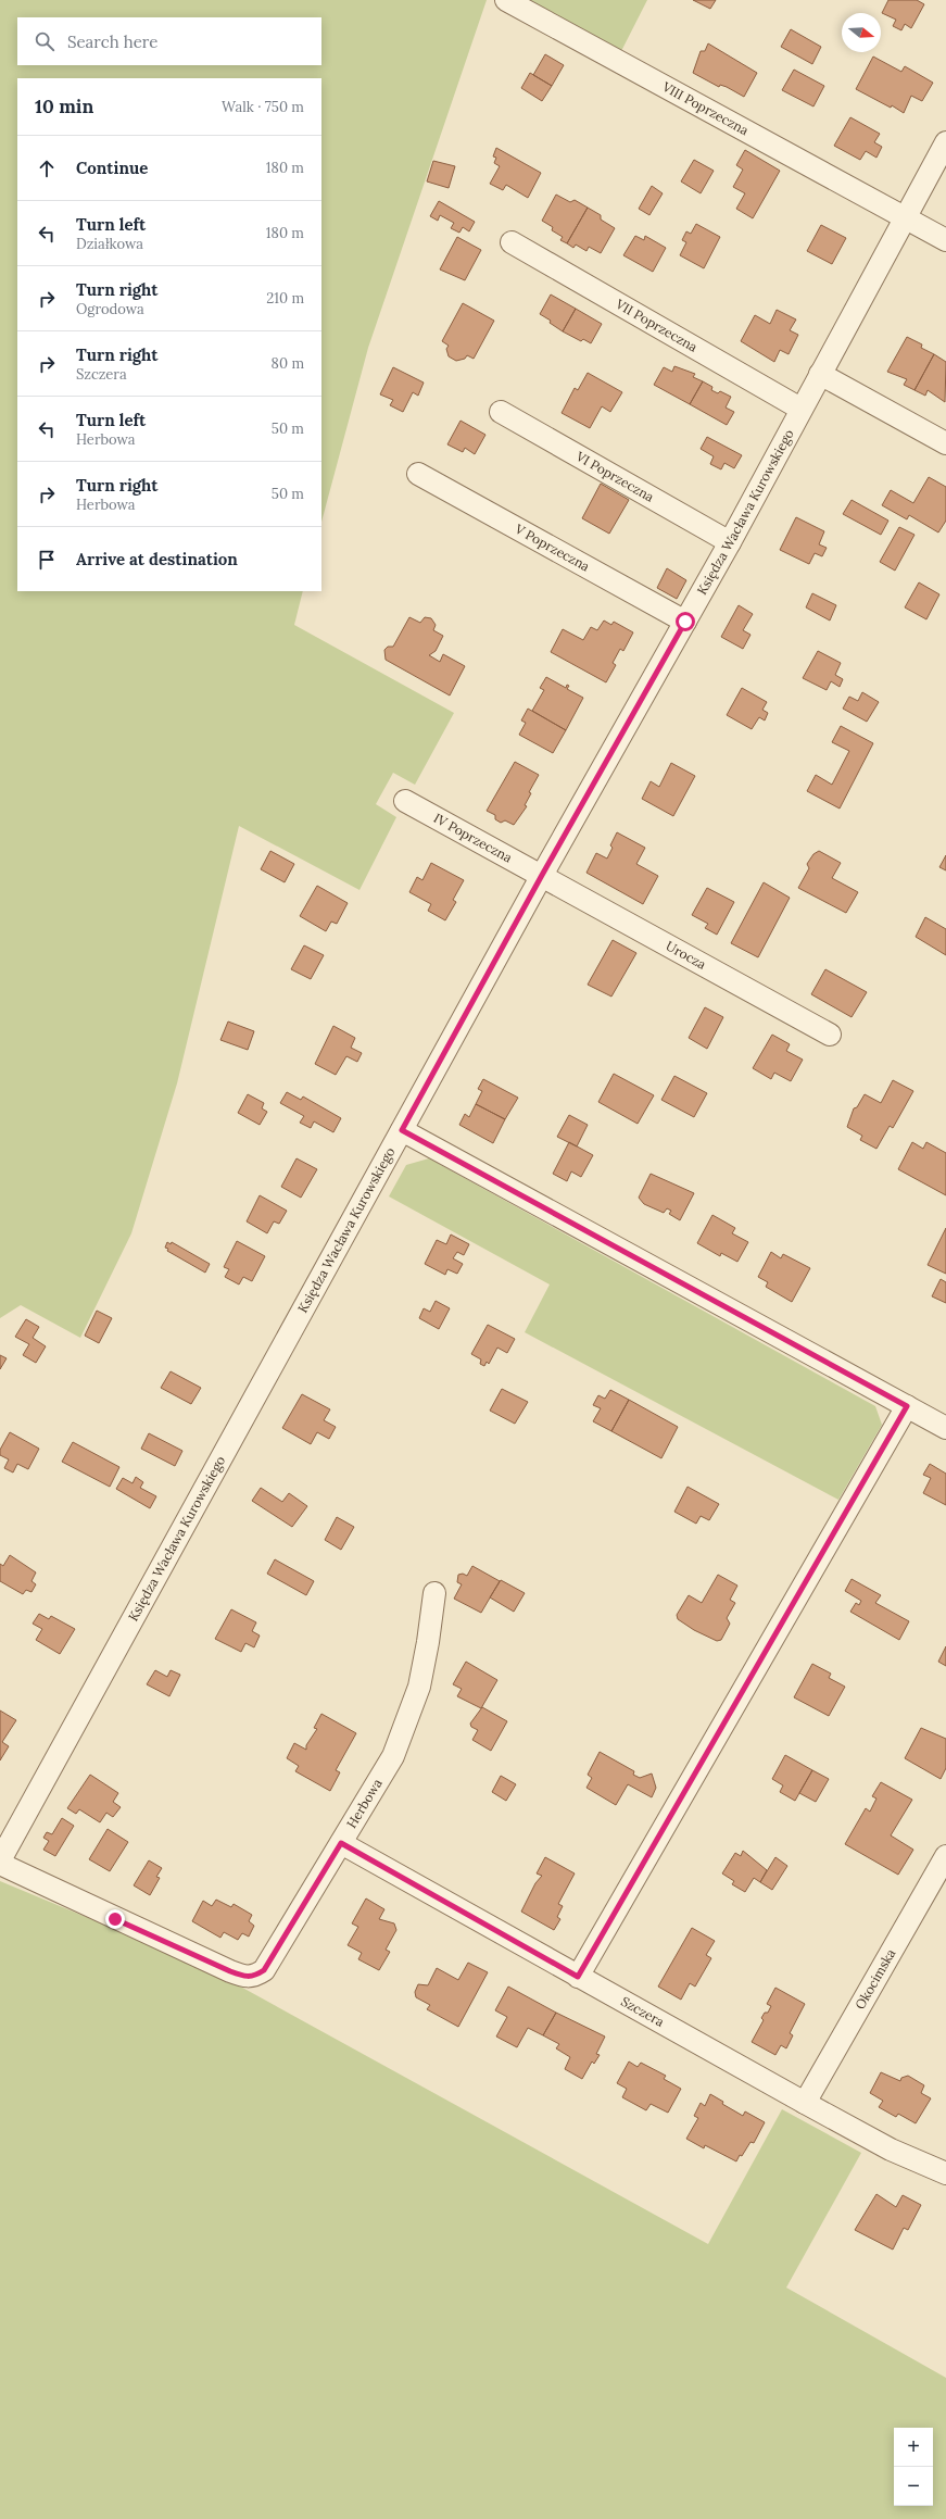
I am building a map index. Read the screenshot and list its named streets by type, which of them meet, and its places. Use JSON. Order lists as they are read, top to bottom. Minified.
{"streets":{"street":["VIII Poprzeczna","VII Poprzeczna","VI Poprzeczna","Księdza Wacława Kurowskiego","V Poprzeczna","IV Poprzeczna","Urocza","Herbowa","Okocimska","Szczera"]},"crossings":[["VIII Poprzeczna","Księdza Wacława Kurowskiego"],["VII Poprzeczna","Księdza Wacława Kurowskiego"],["VI Poprzeczna","Księdza Wacława Kurowskiego"],["Księdza Wacława Kurowskiego","V Poprzeczna"],["Księdza Wacława Kurowskiego","IV Poprzeczna"],["Księdza Wacława Kurowskiego","Urocza"],["Księdza Wacława Kurowskiego","Herbowa"],["IV Poprzeczna","Urocza"],["Herbowa","Szczera"],["Okocimska","Szczera"]],"north":"right","page":{"search":"Search here","heading":["10 min","Walk · 750 m"],"list":[["Continue","180 m"],["Turn left","Działkowa","180 m"],["Turn right","Ogrodowa","210 m"],["Turn right","Szczera","80 m"],["Turn left","Herbowa","50 m"],["Turn right","Herbowa","50 m"],"Arrive at destination"],"map_buttons":["+","−"]}}
